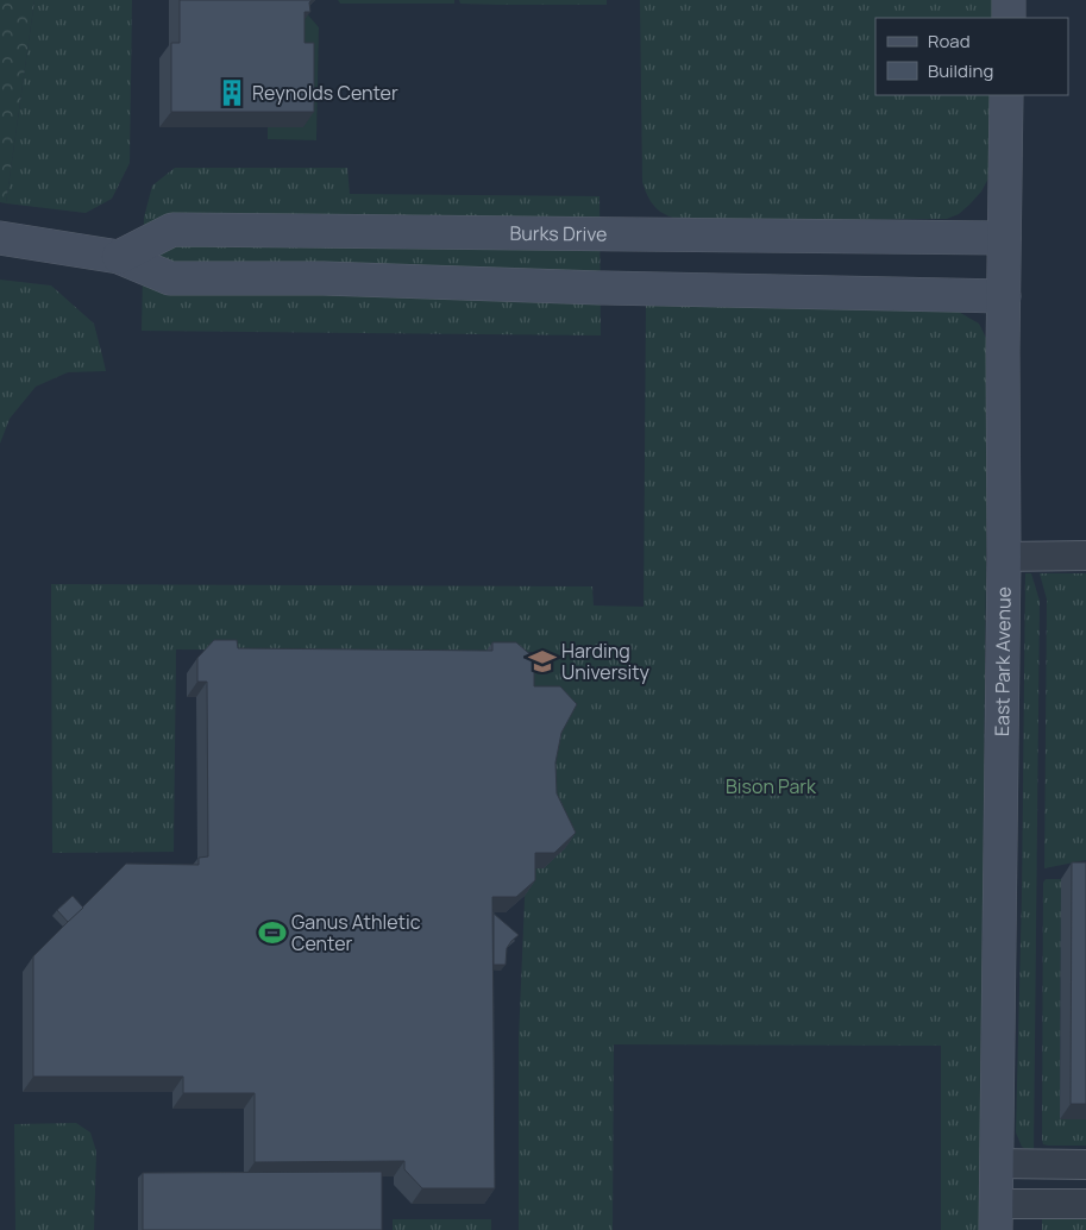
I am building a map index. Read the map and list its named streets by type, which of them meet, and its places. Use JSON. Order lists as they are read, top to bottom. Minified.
{"streets":{"street":["Burks Drive","East Park Avenue"]},"crossings":[["Burks Drive","East Park Avenue"]],"parks":["Bison Park"],"places":{"building":["Reynolds Center"],"school or university":["Harding University"],"sports":["Ganus Athletic Center"]},"legend":["Road","Building"]}
